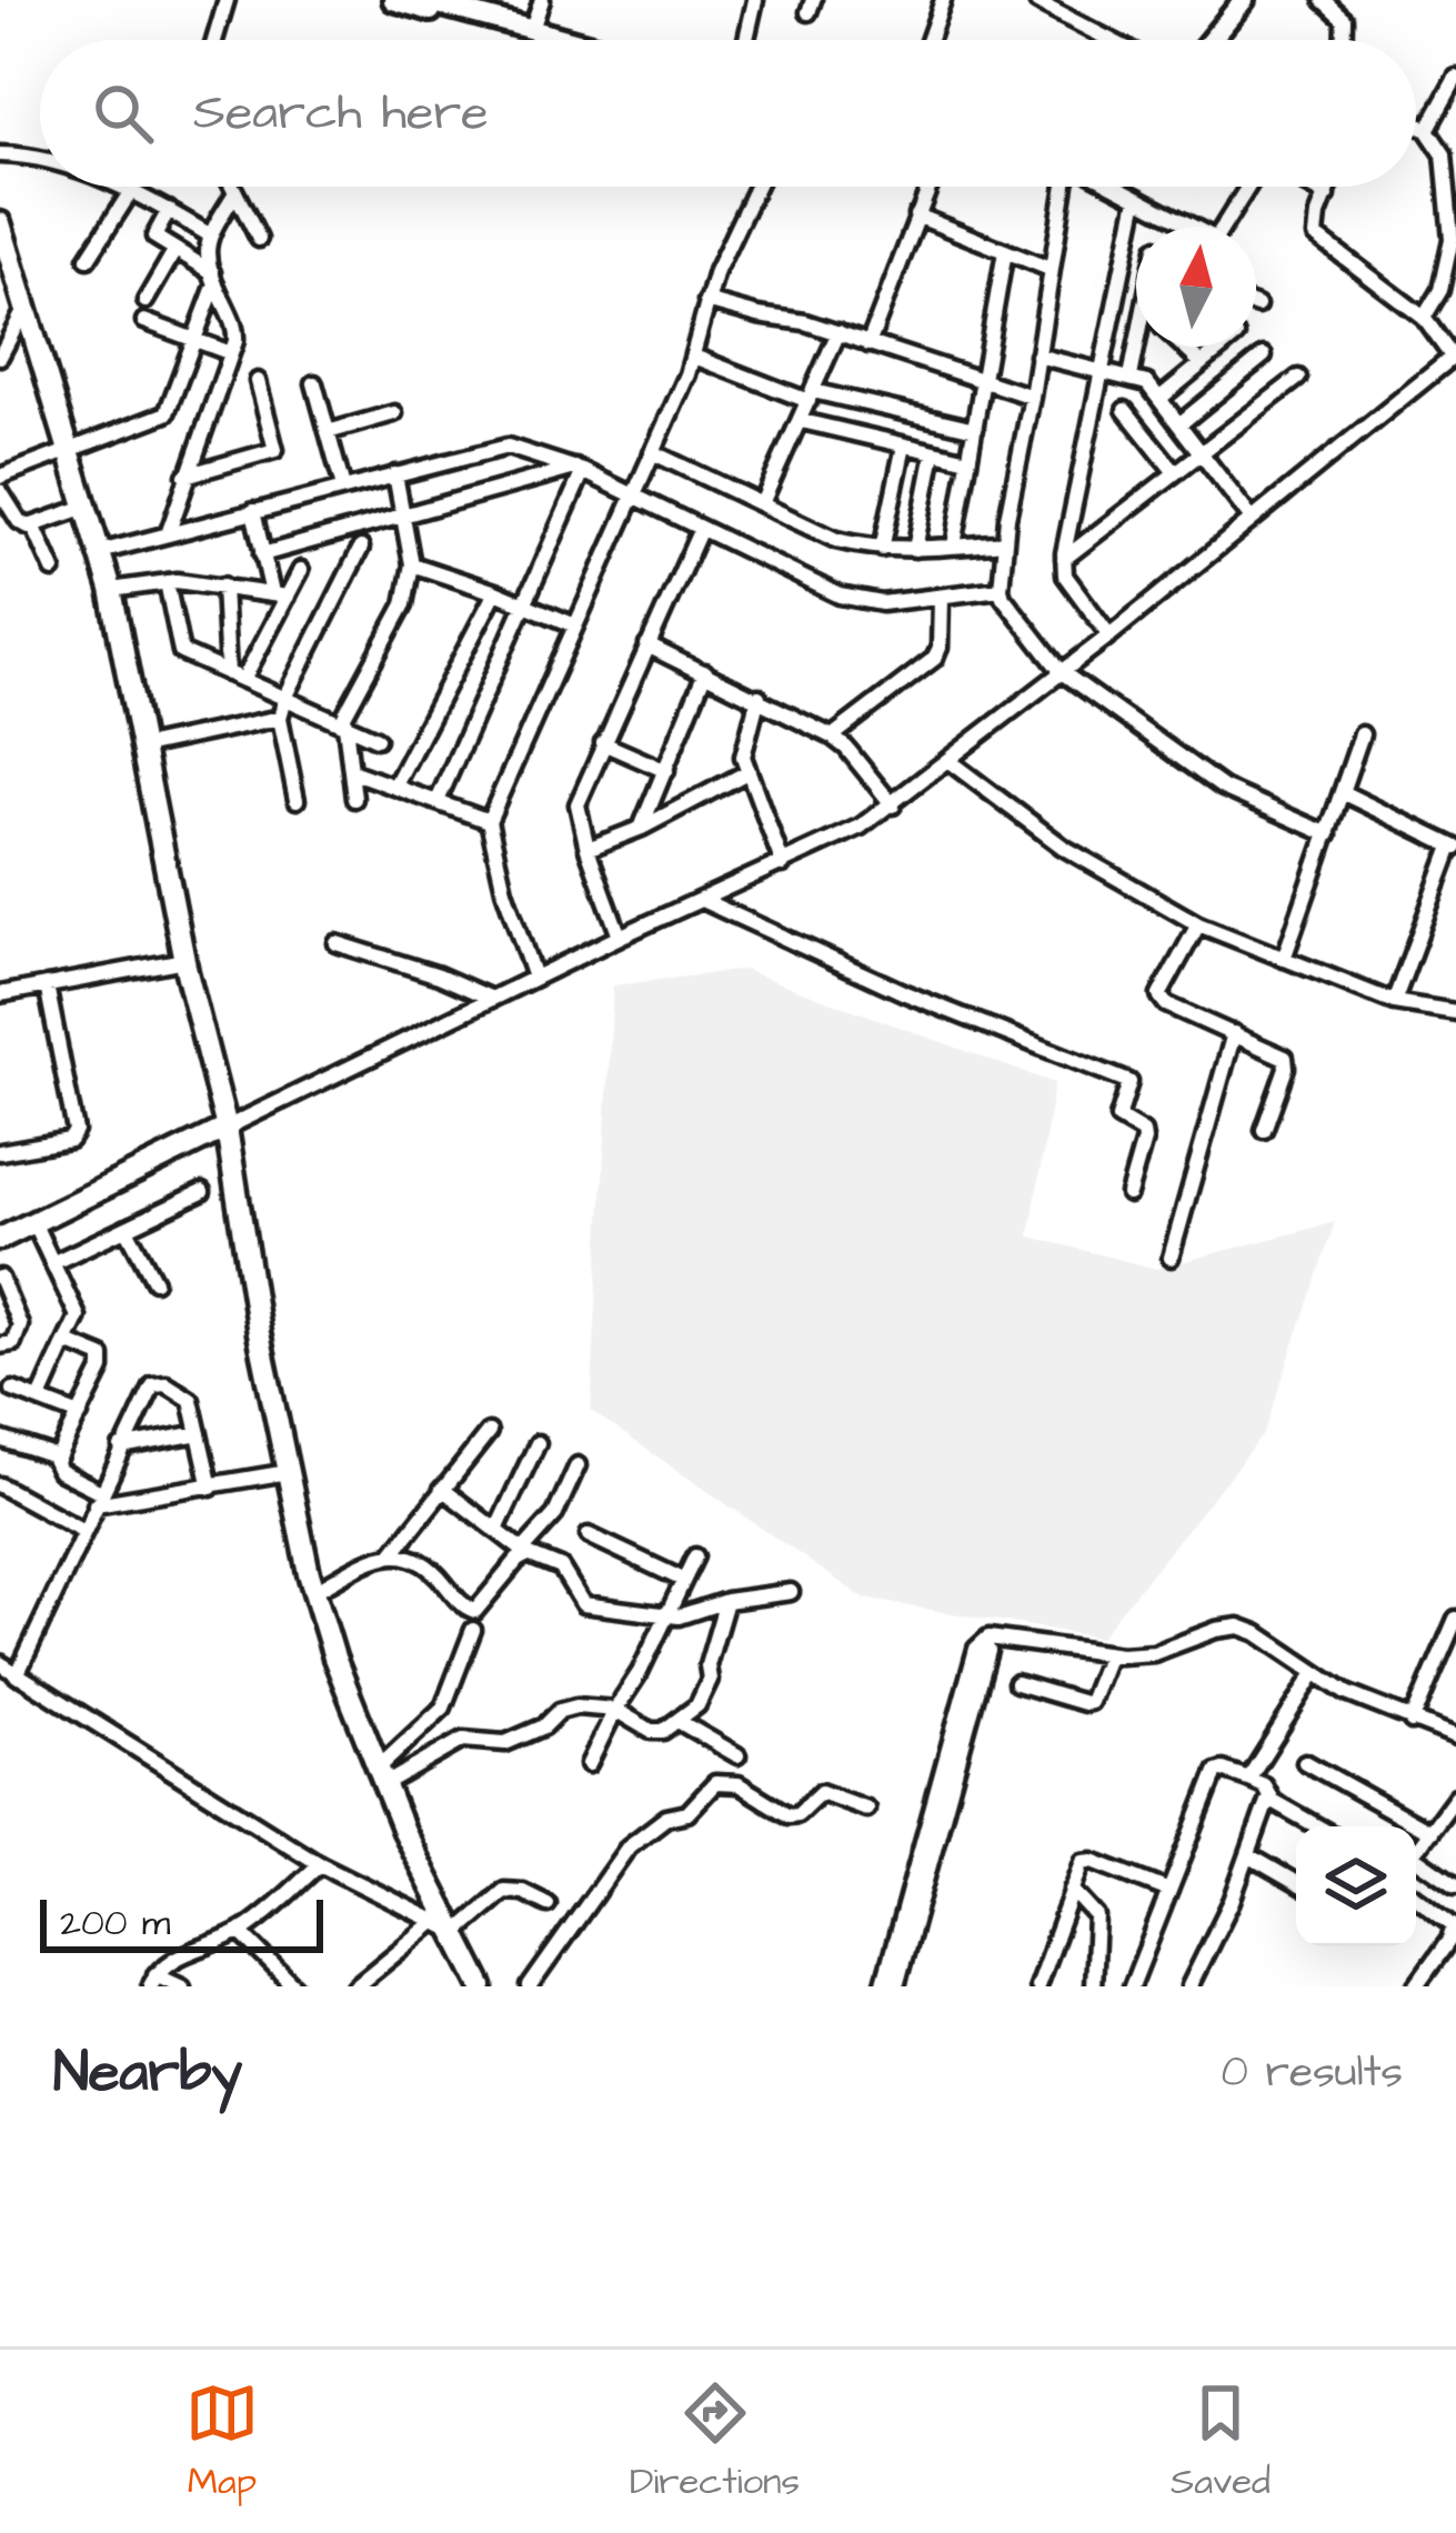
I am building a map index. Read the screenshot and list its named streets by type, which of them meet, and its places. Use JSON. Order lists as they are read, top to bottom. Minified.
{"scale_bar":"200 m","north":"top","page":{"search":"Search here","scale":"200 m","heading":["Nearby","0 results"],"nav":["Map","Directions","Saved"]}}
